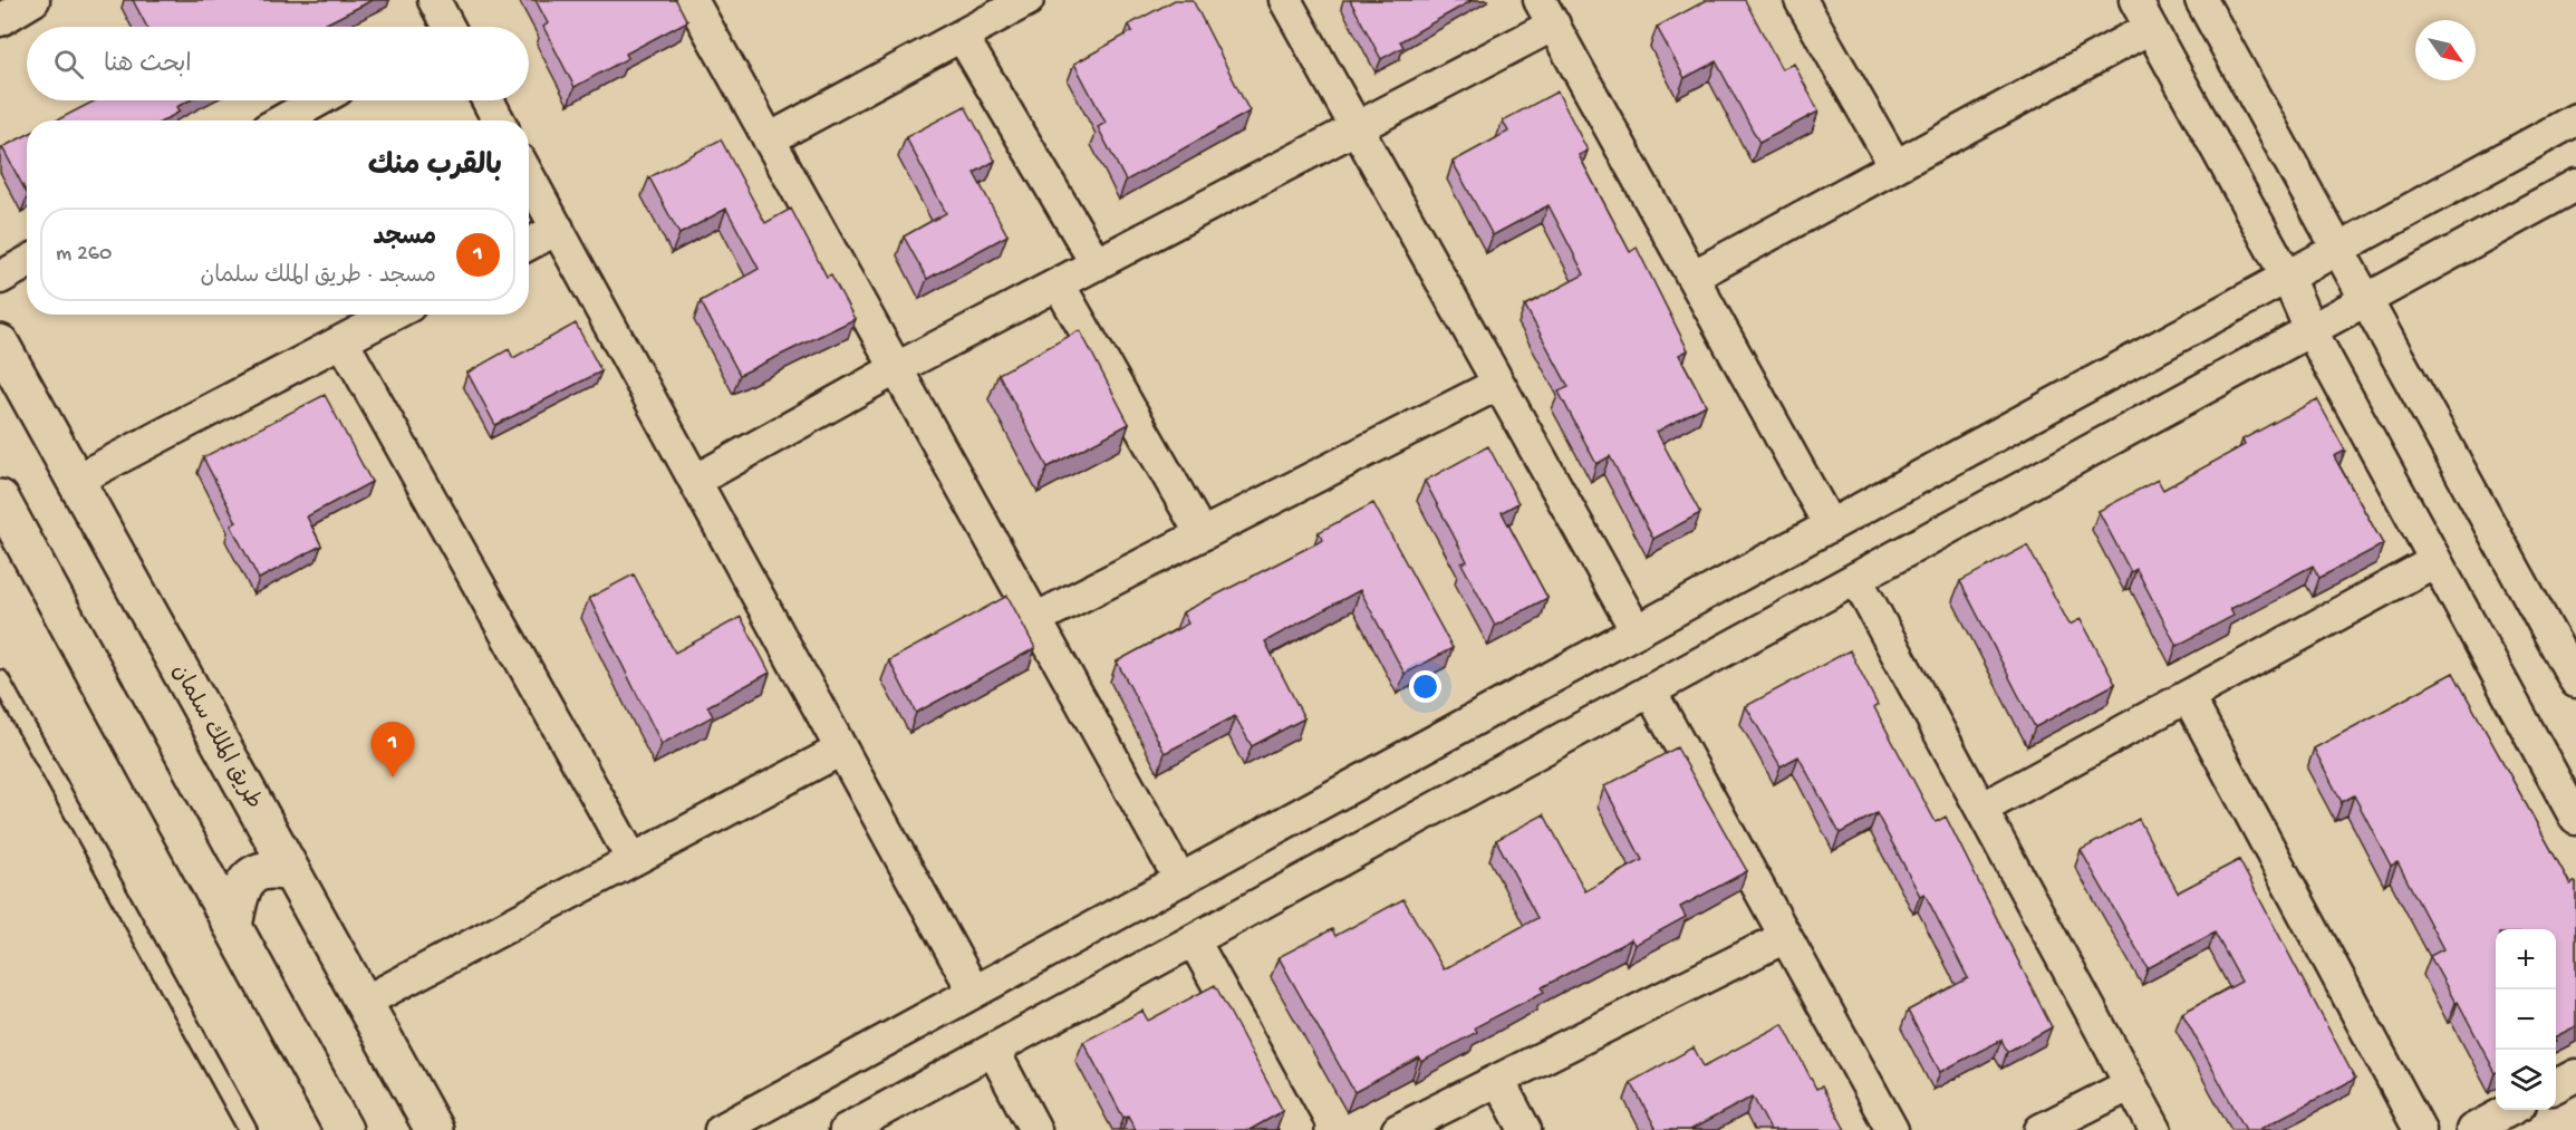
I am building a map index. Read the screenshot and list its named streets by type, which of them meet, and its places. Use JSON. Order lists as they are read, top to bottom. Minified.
{"streets":{"main road":["طريق الملك سلمان"]},"north":"bottom right","page":{"search":"ابحث هنا","heading":"بالقرب منك","list":[{"mark":"1","name":"مسجد","note":"مسجد · طريق الملك سلمان","value":"260 m"}],"pins":"1","map_buttons":["+","−"]}}
